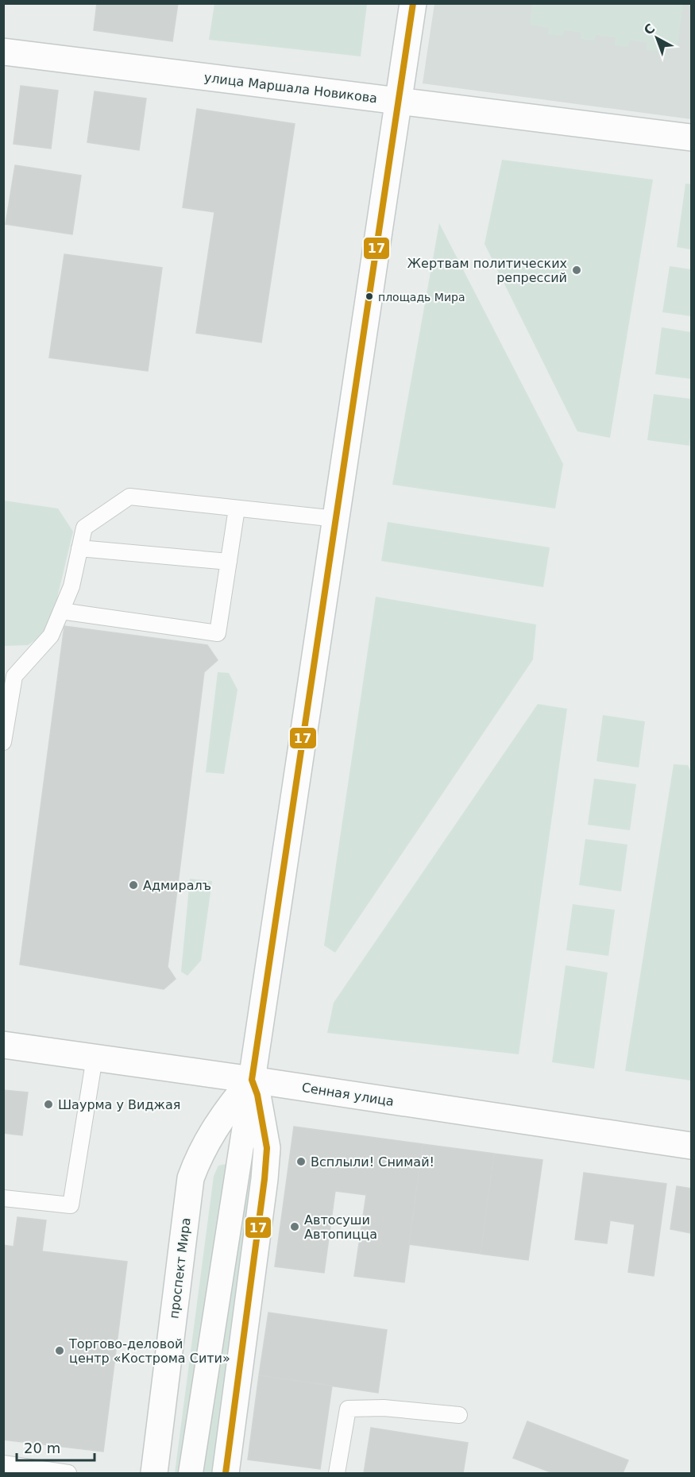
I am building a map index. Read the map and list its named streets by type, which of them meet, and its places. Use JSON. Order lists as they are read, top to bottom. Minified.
{"streets":{"main road":["улица Маршала Новикова","Сенная улица","проспект Мира"]},"crossings":[["Сенная улица","проспект Мира"]],"places":["Жертвам политических репрессий","площадь Мира","Адмиралъ","Шаурма у Виджая","Всплыли! Снимай!","Автосуши Автопицца","Торгово-деловой центр «Кострома Сити»"],"lines":["transit line 17"],"scale_bar":"20 m","north":"top left"}
